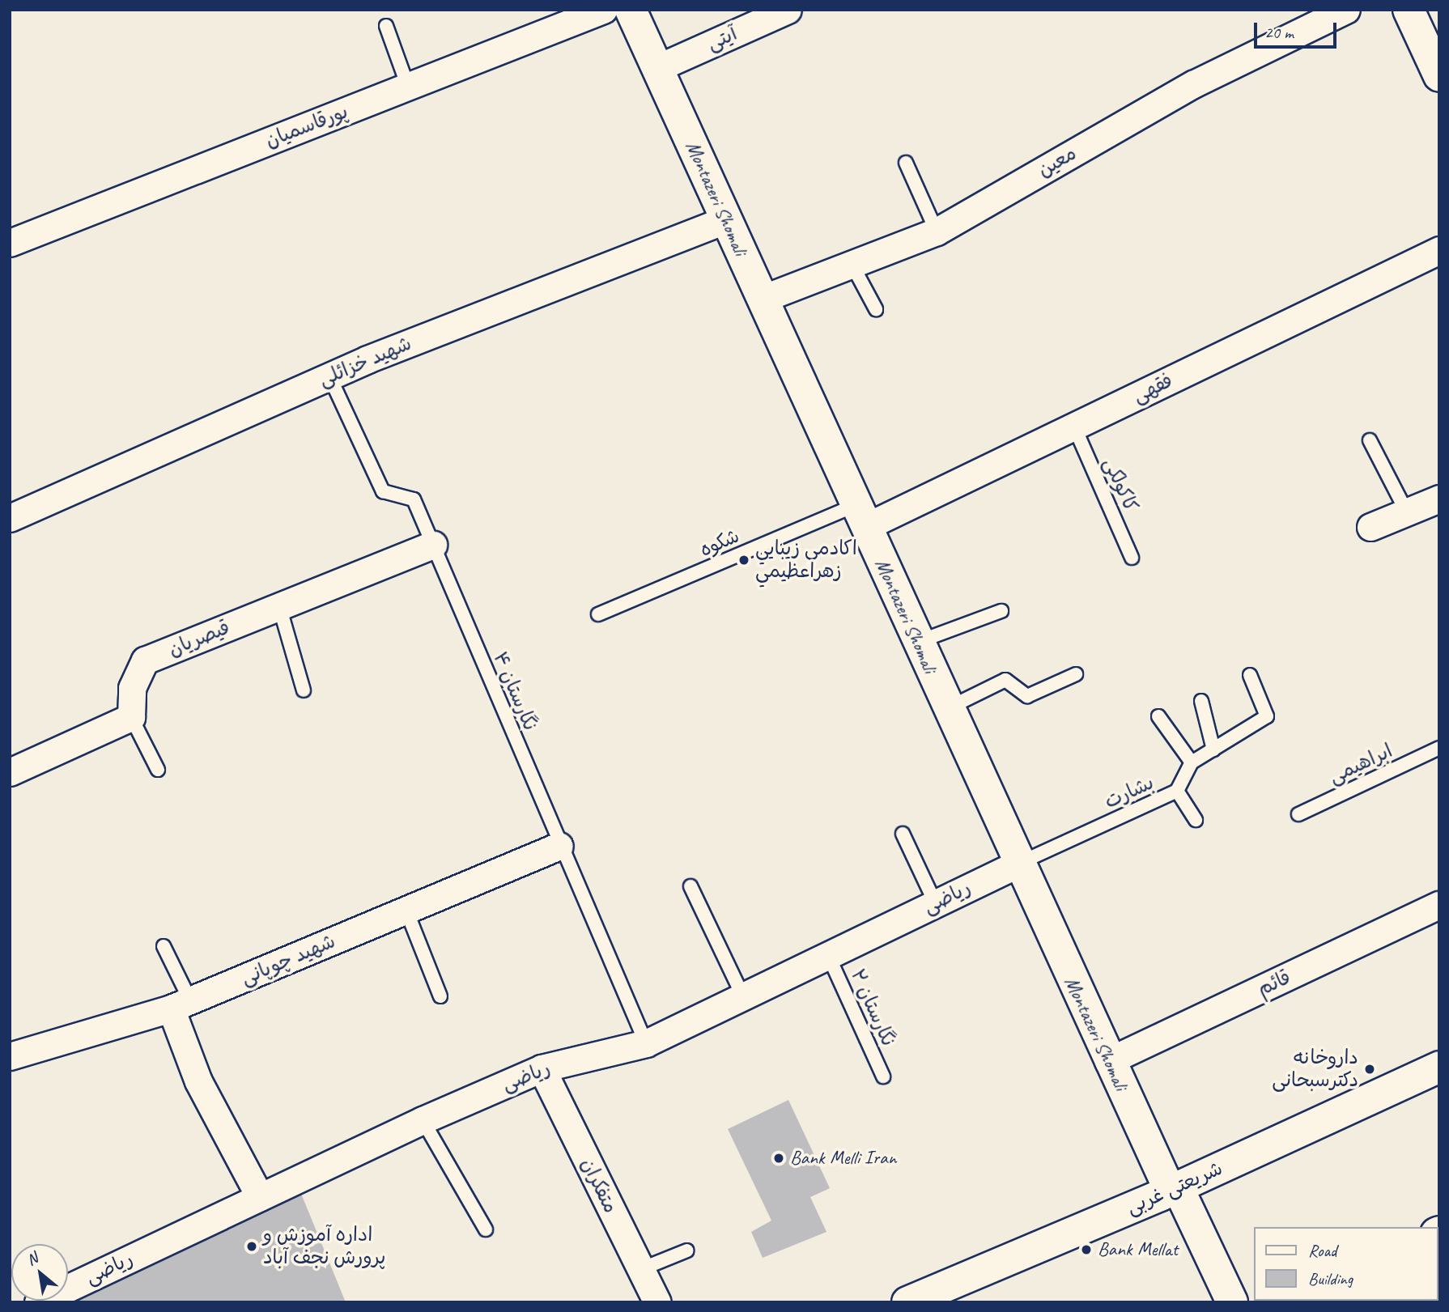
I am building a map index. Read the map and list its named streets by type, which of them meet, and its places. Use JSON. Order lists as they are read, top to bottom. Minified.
{"streets":{"main road":["Montazeri Shomali","شریعتی غربی"],"street":["آیتی","پورقاسمیان","معین","شهید خزائلی","فقهی","قیصریان","ریاضی","شهید چوپانی","قائم","متفکران"],"lane":["کاکولکی","شکوه","نگارستان ۴","ابراهیمی","بشارت","نگارستان ۲"]},"crossings":[["آیتی","Montazeri Shomali"],["معین","Montazeri Shomali"],["Montazeri Shomali","شهید خزائلی"],["Montazeri Shomali","فقهی"],["Montazeri Shomali","شکوه"],["Montazeri Shomali","بشارت"],["Montazeri Shomali","ریاضی"],["Montazeri Shomali","قائم"],["Montazeri Shomali","شریعتی غربی"],["شهید خزائلی","نگارستان ۴"],["فقهی","کاکولکی"],["فقهی","شکوه"],["قیصریان","نگارستان ۴"],["نگارستان ۴","ریاضی"],["نگارستان ۴","شهید چوپانی"],["بشارت","ریاضی"],["ریاضی","نگارستان ۲"],["ریاضی","متفکران"]],"places":["اكادمي زيبايي زهراعظيمي","داروخانه دکترسبحانی","Bank Melli Iran","اداره آموزش و پرورش نجف آباد","Bank Mellat"],"legend":["Road","Building"],"scale_bar":"20 m","north":"top left"}
